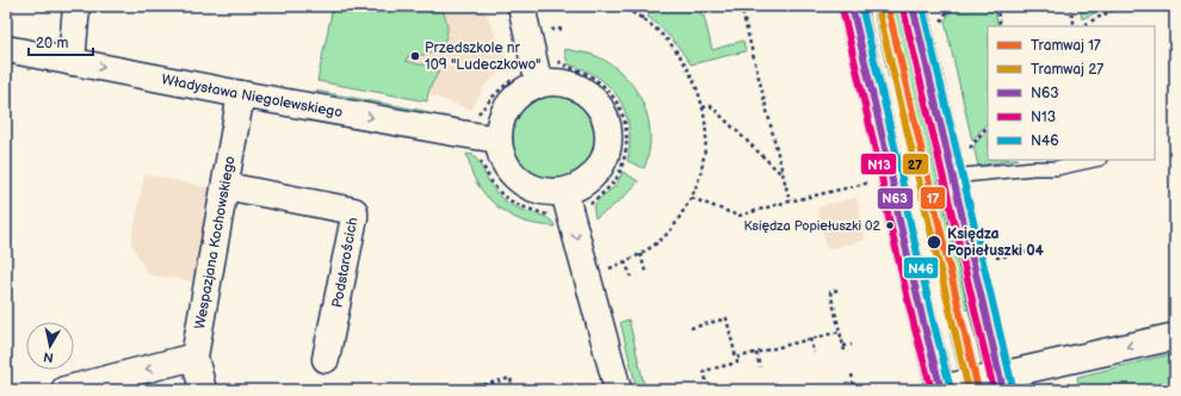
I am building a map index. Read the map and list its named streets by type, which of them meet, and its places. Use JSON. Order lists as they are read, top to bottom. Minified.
{"streets":{"street":["Władysława Niegolewskiego","Wespazjana Kochowskiego","Podstarościch"]},"crossings":[["Władysława Niegolewskiego","Wespazjana Kochowskiego"],["Wespazjana Kochowskiego","Podstarościch"]],"one_way":["Władysława Niegolewskiego"],"places":["Przedszkole nr 109 \"Ludeczkowo\"","Księdza Popiełuszki 02","Księdza Popiełuszki 04"],"lines":["tram line 17","transit line N63","transit line N46","tram line 27","transit line N13"],"legend":["Tramwaj 17","Tramwaj 27","N63","N13","N46"],"scale_bar":"20 m","north":"bottom"}
